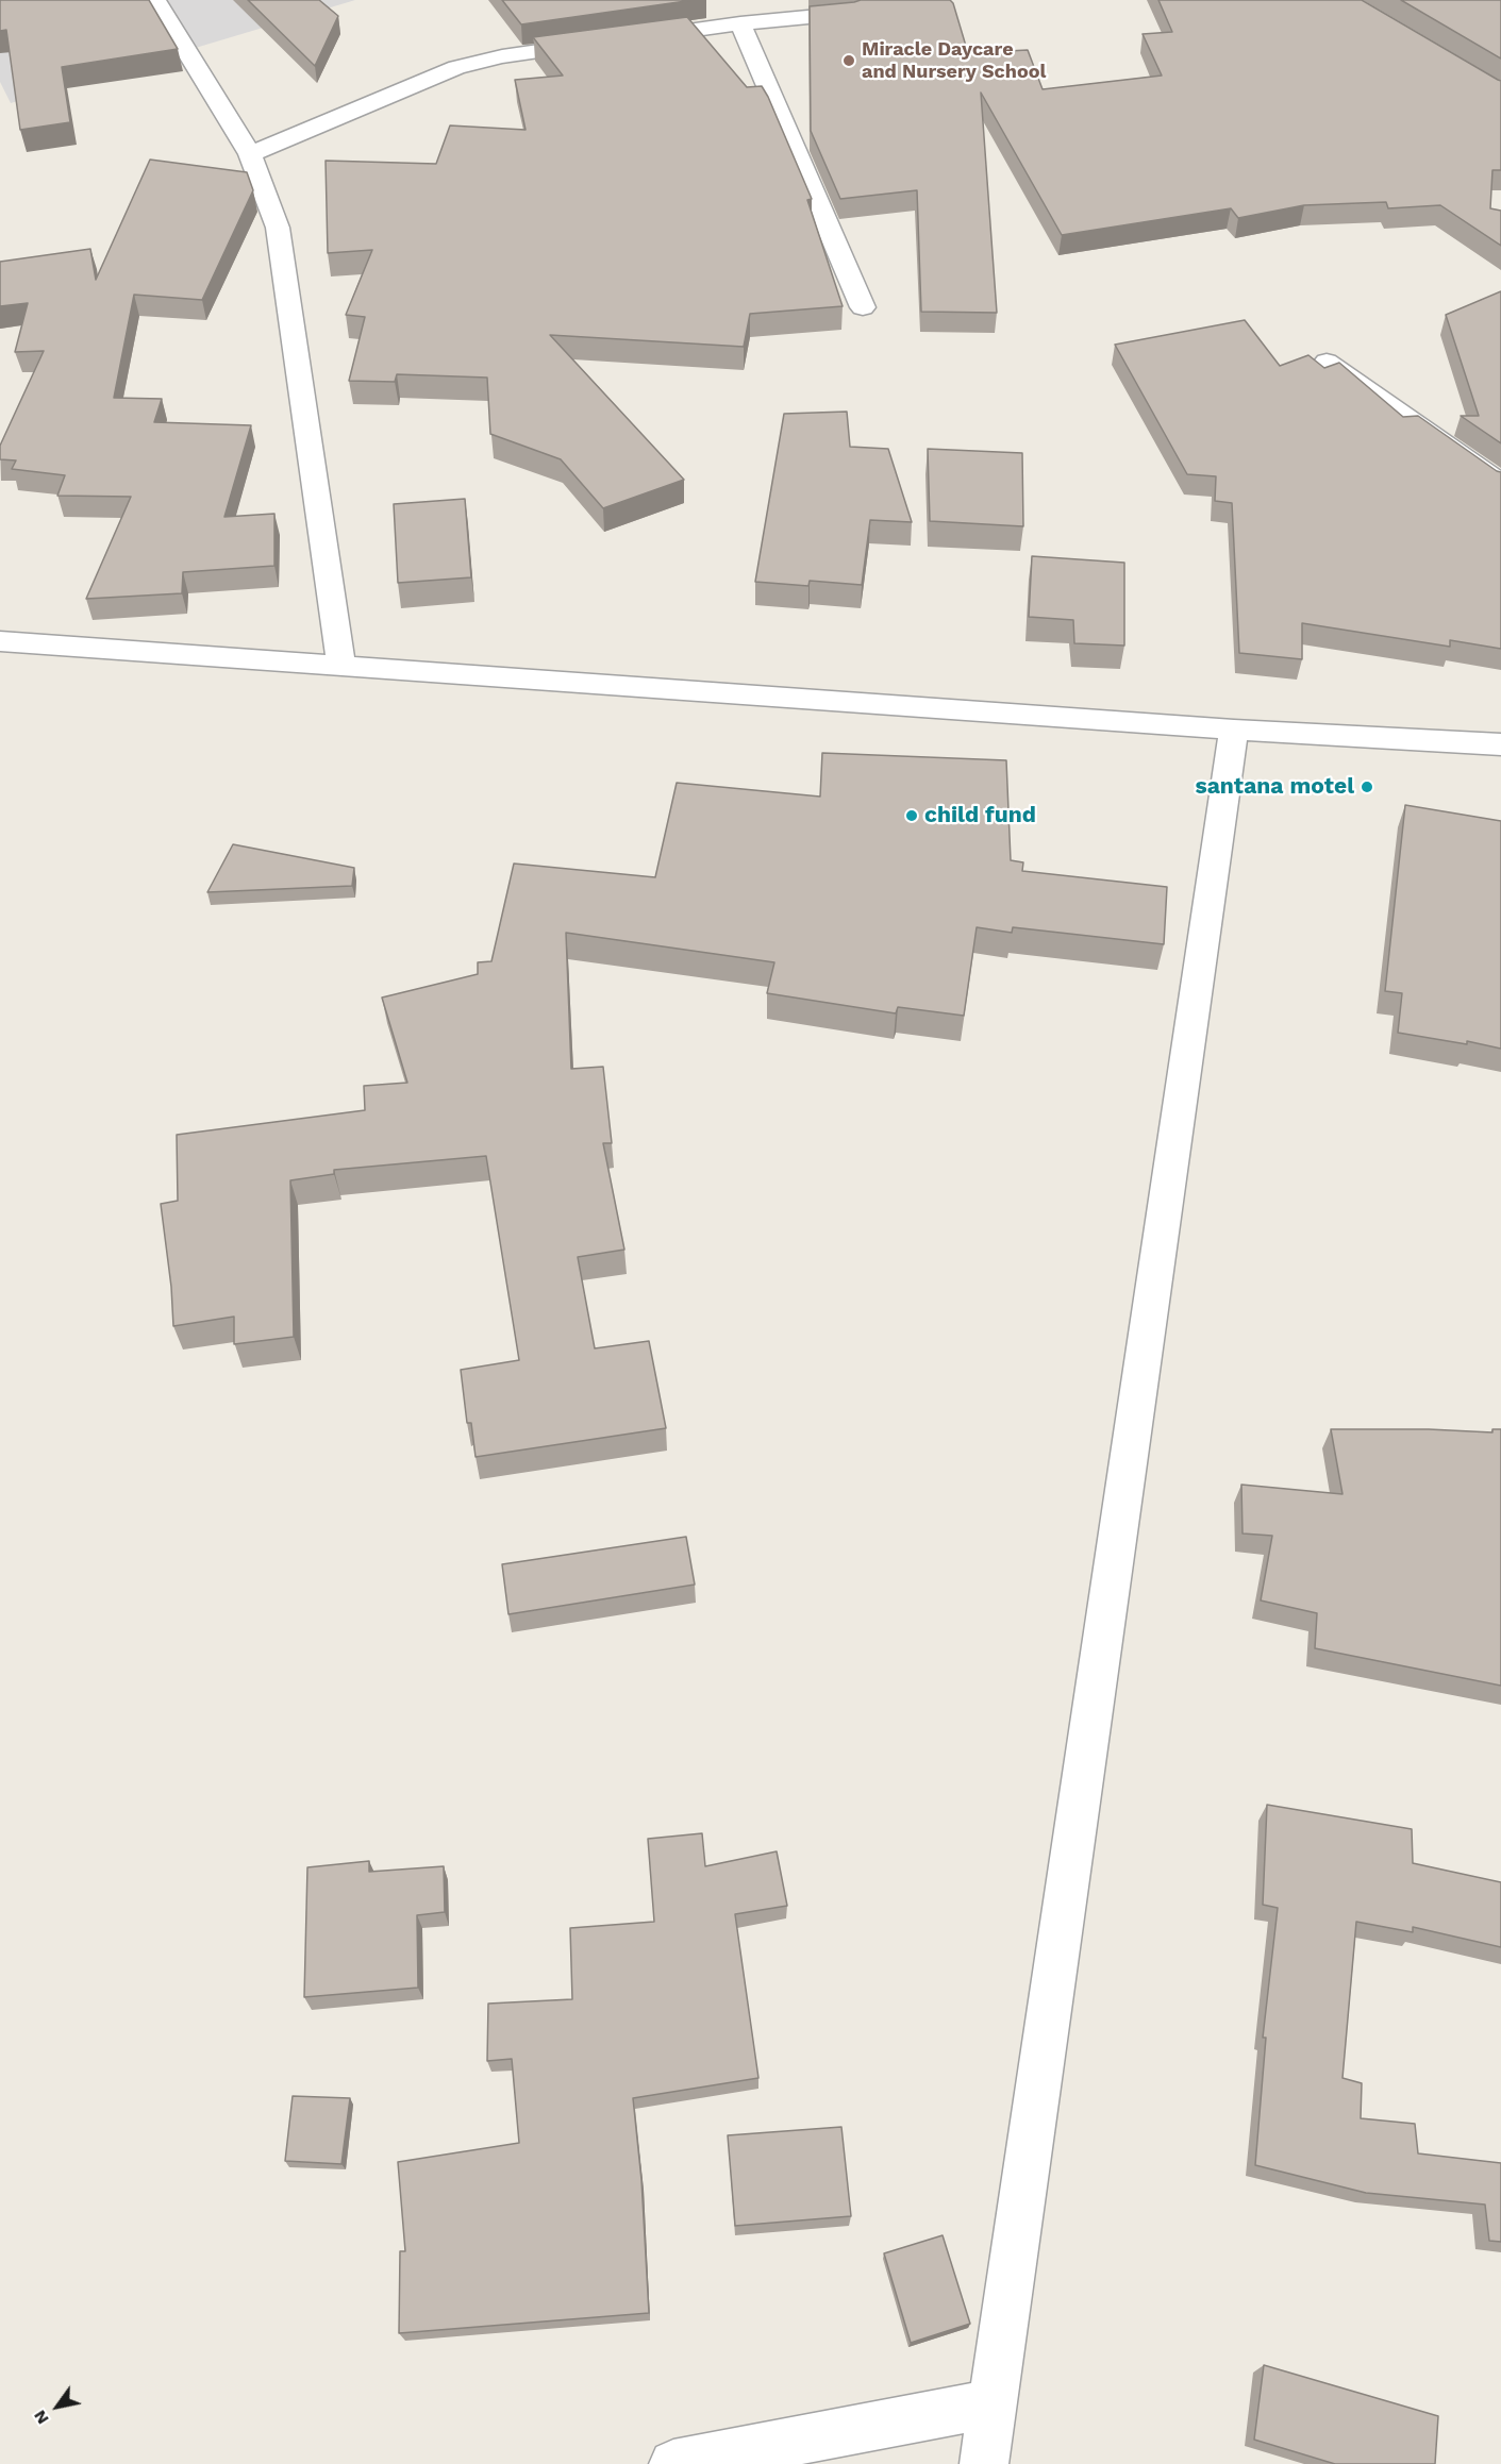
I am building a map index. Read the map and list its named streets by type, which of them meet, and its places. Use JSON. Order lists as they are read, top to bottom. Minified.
{"places":["Miracle Daycare and Nursery School","santana motel","child fund"],"north":"bottom left"}
